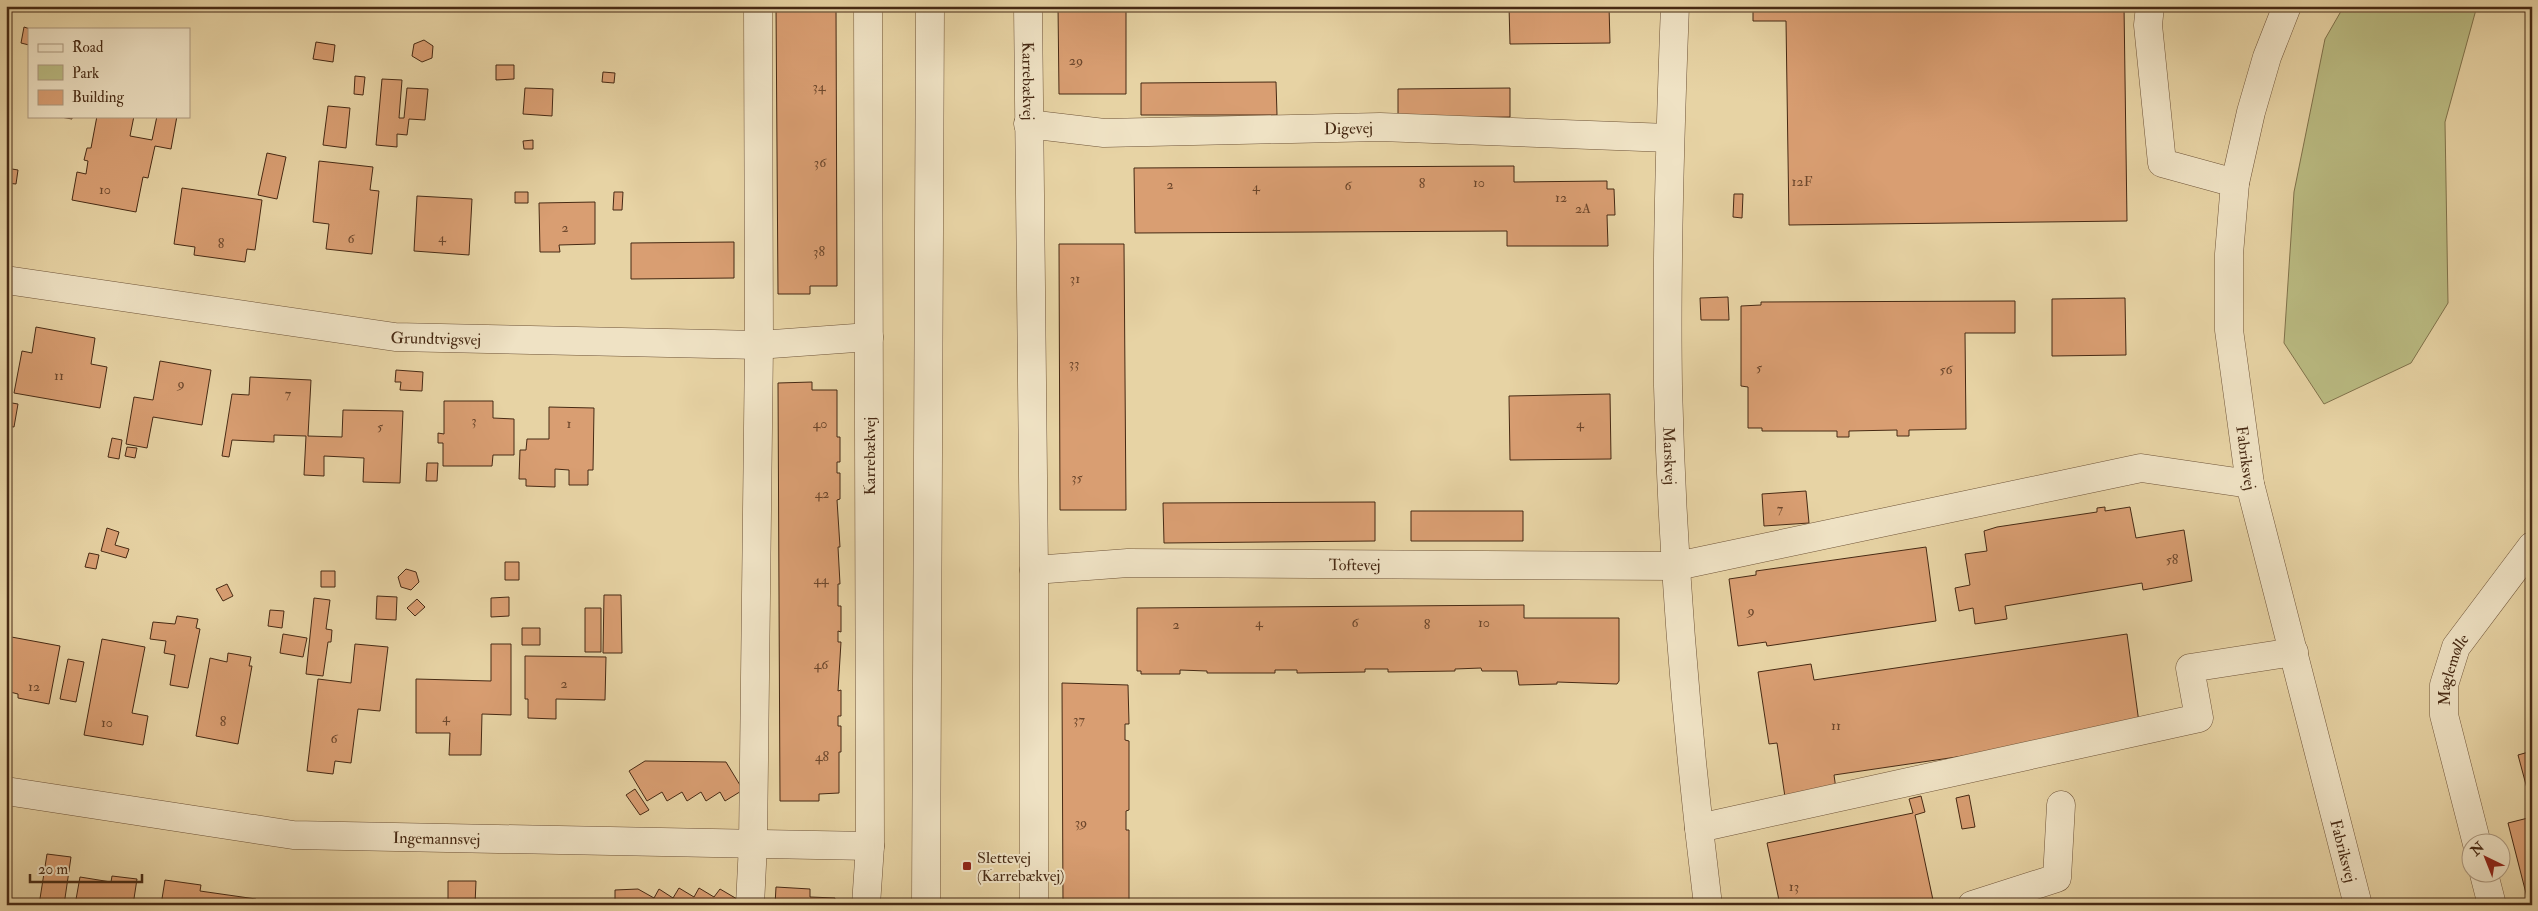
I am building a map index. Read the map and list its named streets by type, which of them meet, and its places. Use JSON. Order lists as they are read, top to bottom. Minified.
{"streets":{"street":["Karrebækvej","Digevej","Grundtvigsvej","Marskvej","Fabriksvej","Toftevej","Maglemølle","Ingemannsvej"]},"crossings":[["Karrebækvej","Digevej"],["Karrebækvej","Grundtvigsvej"],["Karrebækvej","Toftevej"],["Karrebækvej","Ingemannsvej"],["Digevej","Marskvej"],["Marskvej","Toftevej"],["Fabriksvej","Toftevej"]],"places":{"transit":["Slettevej (Karrebækvej)"]},"house_numbers":["29","34","36","12F","10","8","2","6","4","10","12","2A","2","4","6","8","38","31","33","5","56","11","9","7","3","1","40","4","5","35","42","7","58","44","9","4","6","10","2","8","46","2","12","4","37","8","10","11","6","48","39","13"],"legend":["Road","Park","Building"],"scale_bar":"20 m","north":"top left"}
